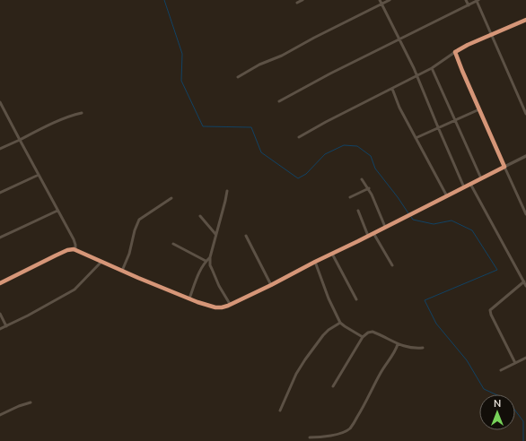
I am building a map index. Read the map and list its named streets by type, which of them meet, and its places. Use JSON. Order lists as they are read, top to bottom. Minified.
{"north":"top"}
